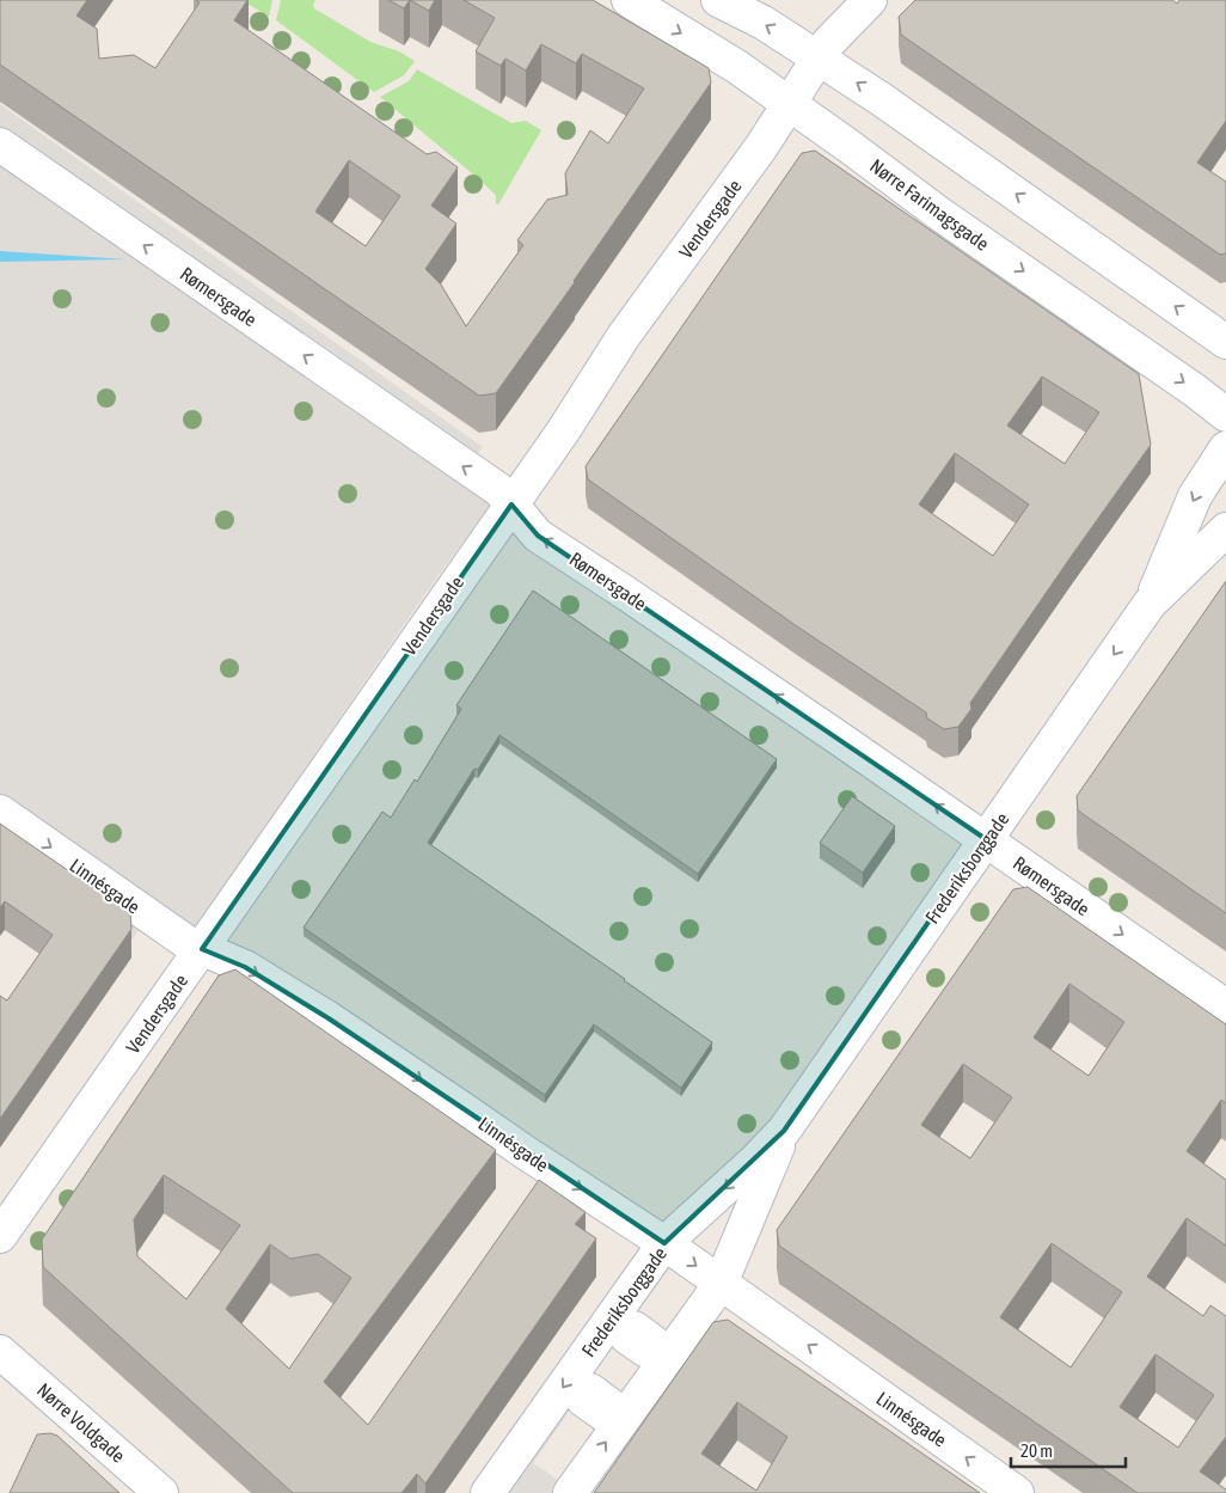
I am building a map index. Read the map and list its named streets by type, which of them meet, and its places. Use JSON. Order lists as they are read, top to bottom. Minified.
{"streets":{"street":["Nørre Farimagsgade","Vendersgade","Rømersgade","Frederiksborggade","Linnésgade","Nørre Voldgade"]},"crossings":[["Nørre Farimagsgade","Vendersgade"],["Vendersgade","Rømersgade"],["Vendersgade","Linnésgade"],["Rømersgade","Frederiksborggade"],["Frederiksborggade","Linnésgade"]],"scale_bar":"20 m"}
